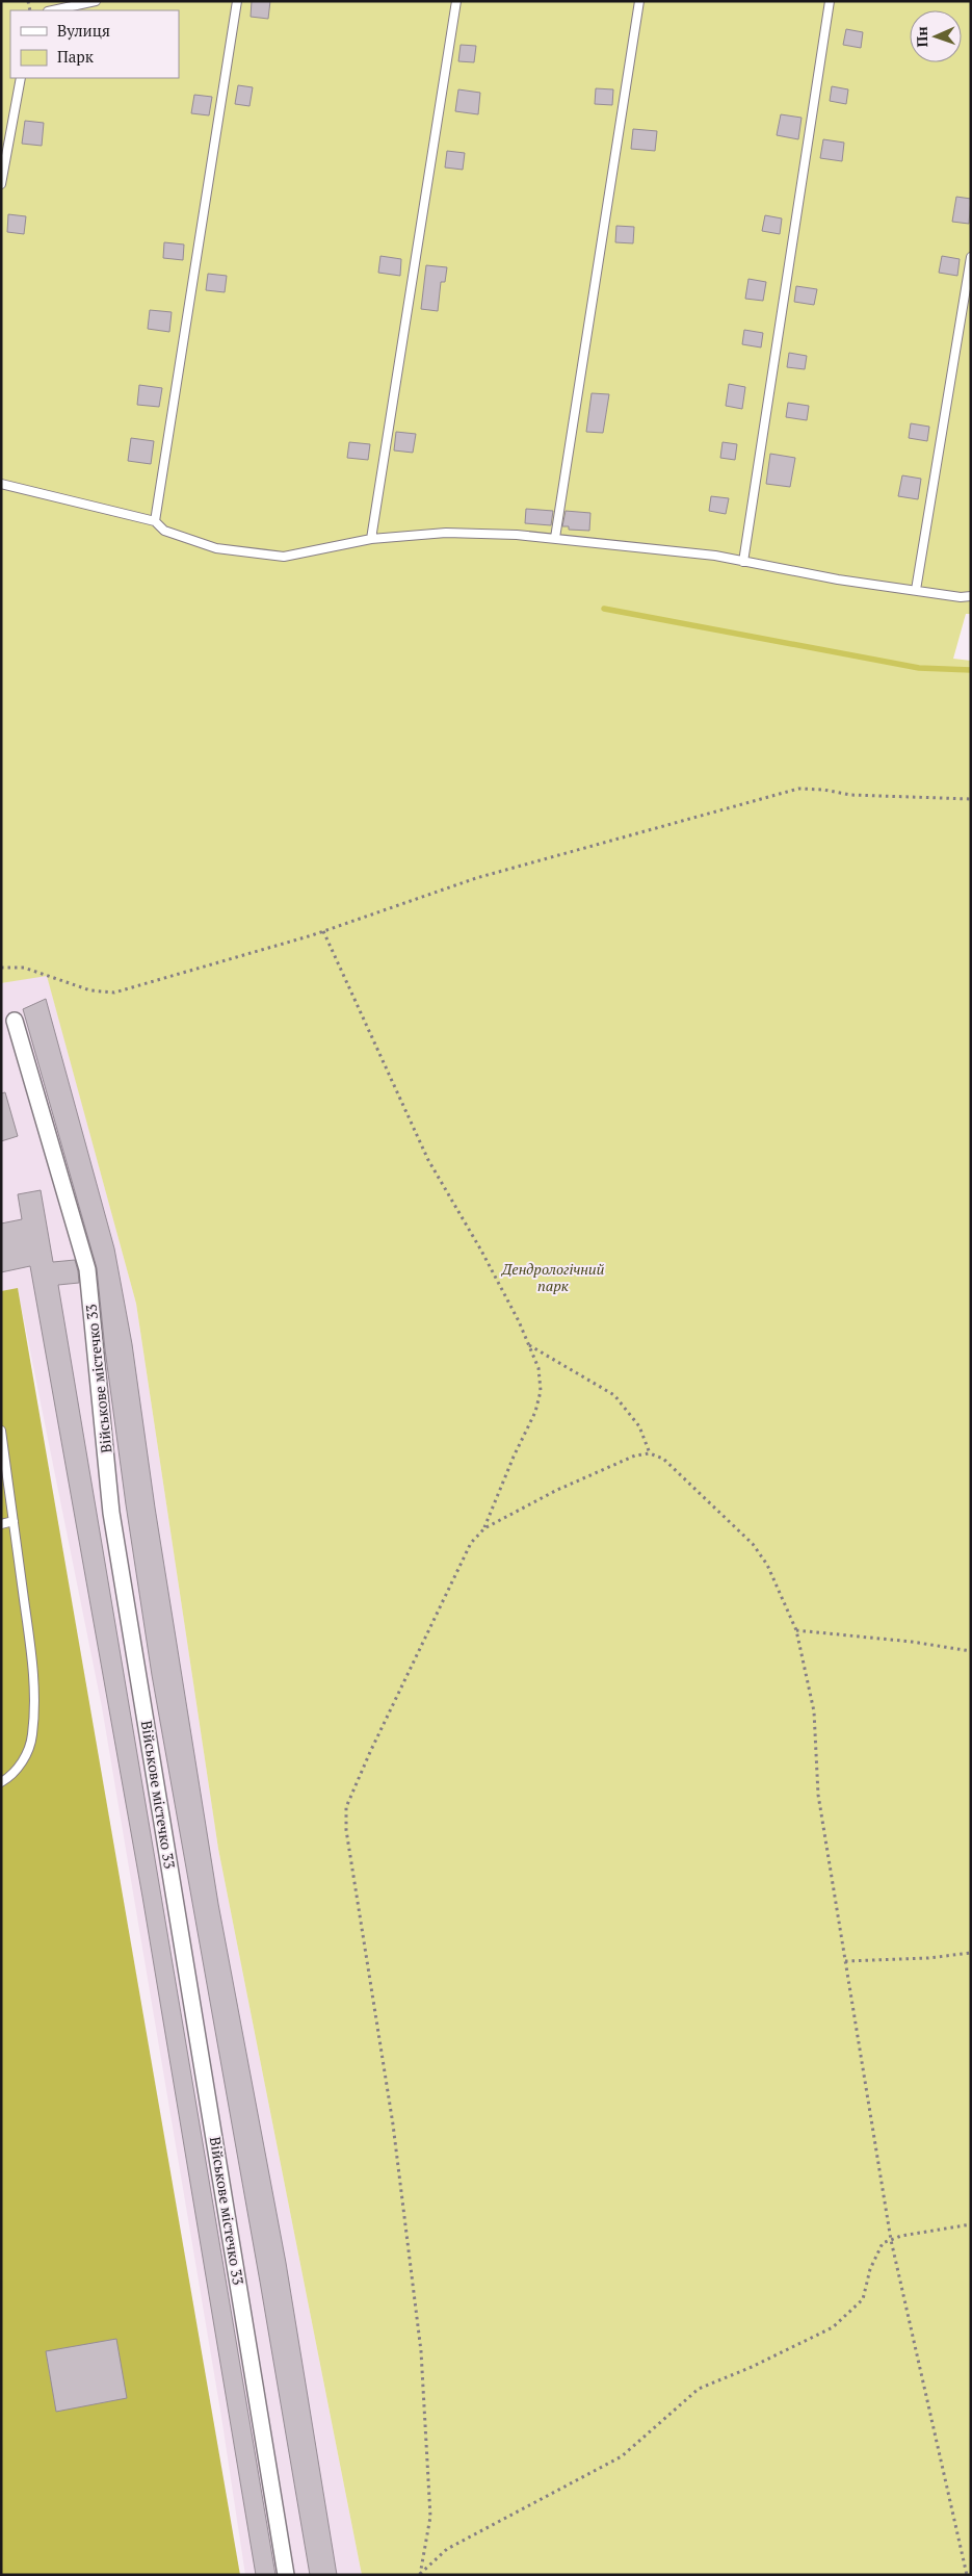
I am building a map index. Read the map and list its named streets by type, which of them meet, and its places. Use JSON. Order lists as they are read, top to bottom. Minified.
{"streets":{"street":["Військове містечко 33"]},"parks":["Дендрологічний парк"],"legend":["Вулиця","Парк"],"north":"left"}
